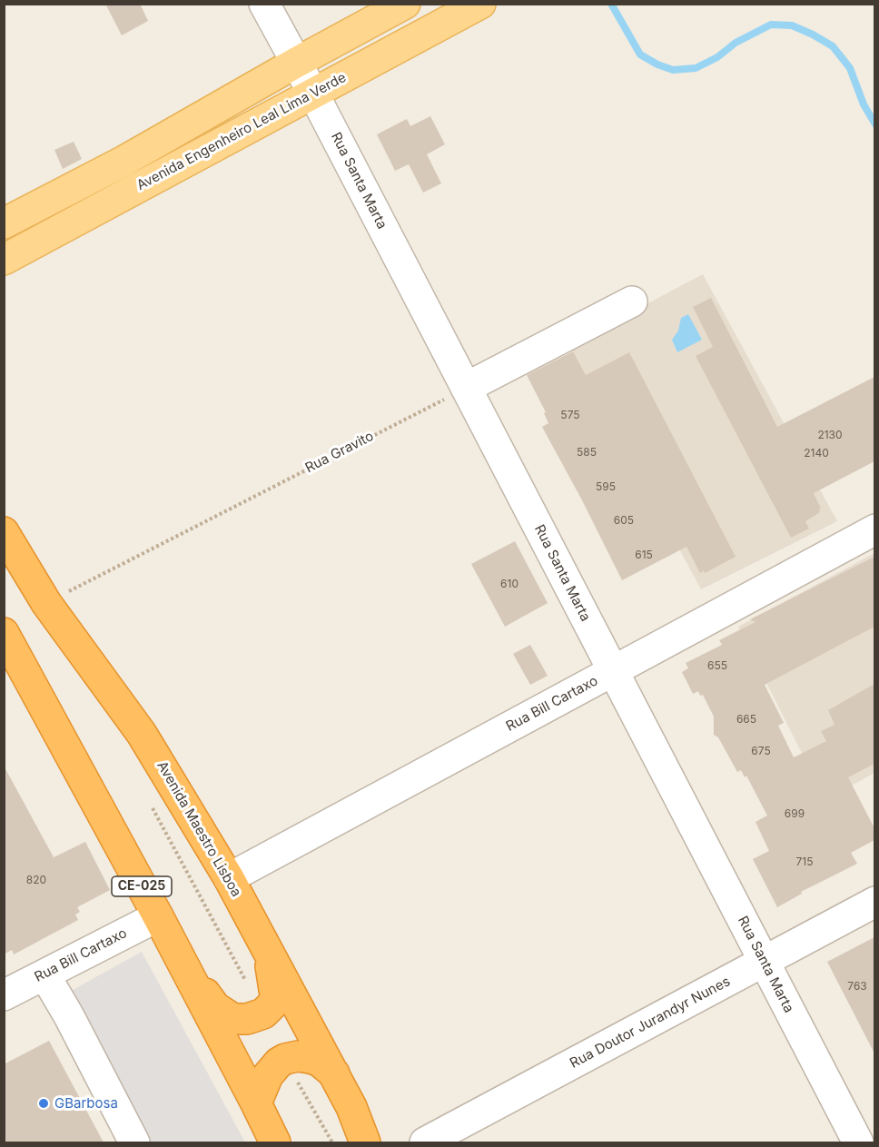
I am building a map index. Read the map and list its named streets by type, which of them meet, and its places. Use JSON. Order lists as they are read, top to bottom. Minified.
{"streets":{"highway":["Avenida Maestro Lisboa","CE-025"],"main road":["Avenida Engenheiro Leal Lima Verde"],"street":["Rua Santa Marta","Rua Bill Cartaxo","Rua Doutor Jurandyr Nunes"],"path":["Rua Gravito"]},"crossings":[["Avenida Engenheiro Leal Lima Verde","Rua Santa Marta"],["Rua Santa Marta","Rua Gravito"],["Rua Santa Marta","Rua Bill Cartaxo"],["Rua Santa Marta","Rua Doutor Jurandyr Nunes"],["Rua Gravito","Avenida Maestro Lisboa"],["Rua Bill Cartaxo","Avenida Maestro Lisboa"],["Rua Bill Cartaxo","CE-025"]],"places":["GBarbosa"],"house_numbers":["575","2130","585","2140","595","605","615","610","655","665","675","699","715","820","763"]}
